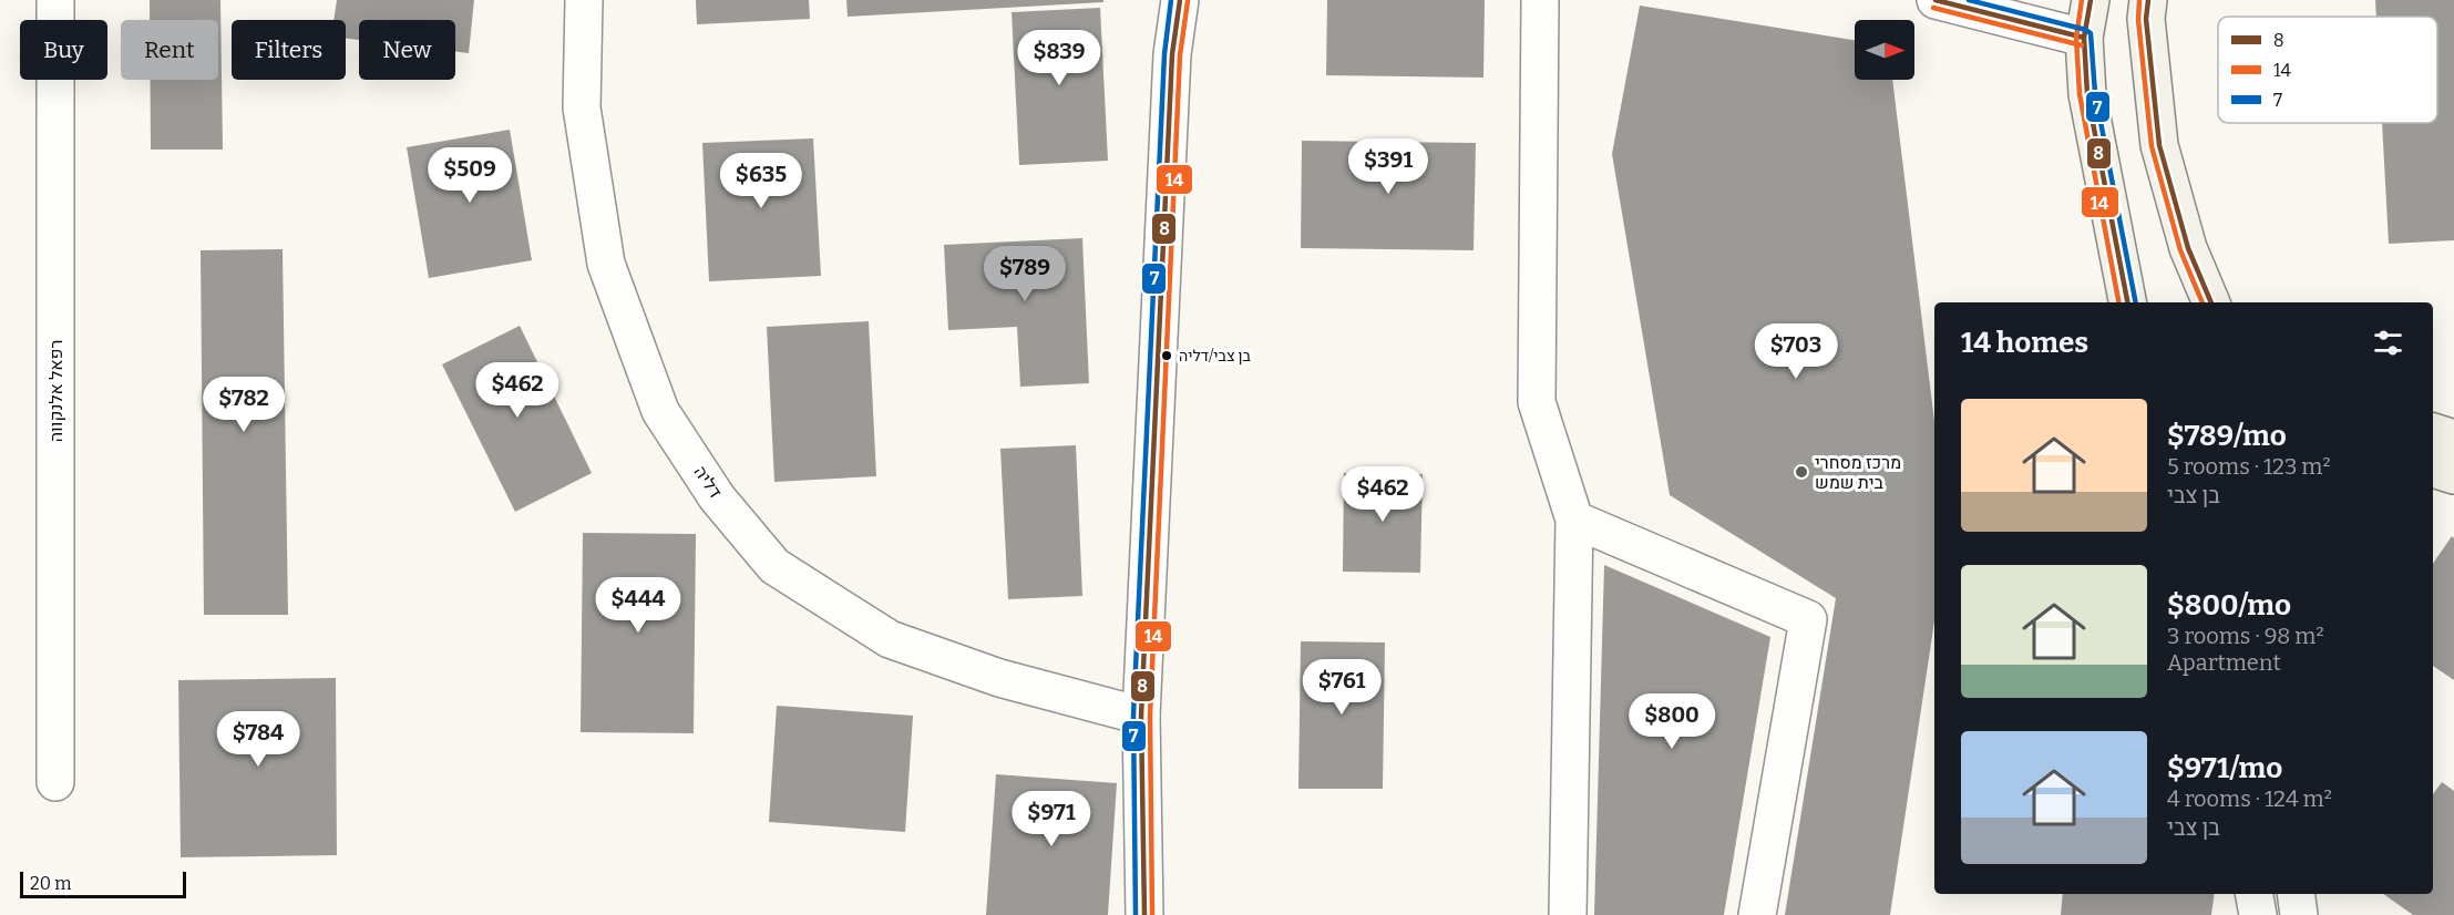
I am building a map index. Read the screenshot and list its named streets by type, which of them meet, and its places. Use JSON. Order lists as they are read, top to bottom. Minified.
{"streets":{"street":["רפאל אלנקווה","דליה"]},"places":["בן צבי/דליה","מרכז מסחרי בית שמש"],"lines":["transit line 8","transit line 14","transit line 7"],"legend":["8","14","7"],"scale_bar":"20 m","north":"right","page":{"chip":["Buy","Rent","Filters","New"],"price":["$839","$391","$509","$635","$789","$703","$462","$782","$462","$444","$761","$800","$784","$971"],"heading":"14 homes","list":[{"name":"$789/mo","note":"5 rooms · 123 m² · בן צבי"},{"name":"$800/mo","note":"3 rooms · 98 m² · Apartment"},{"name":"$971/mo","note":"4 rooms · 124 m² · בן צבי"}],"scale":"20 m"}}
